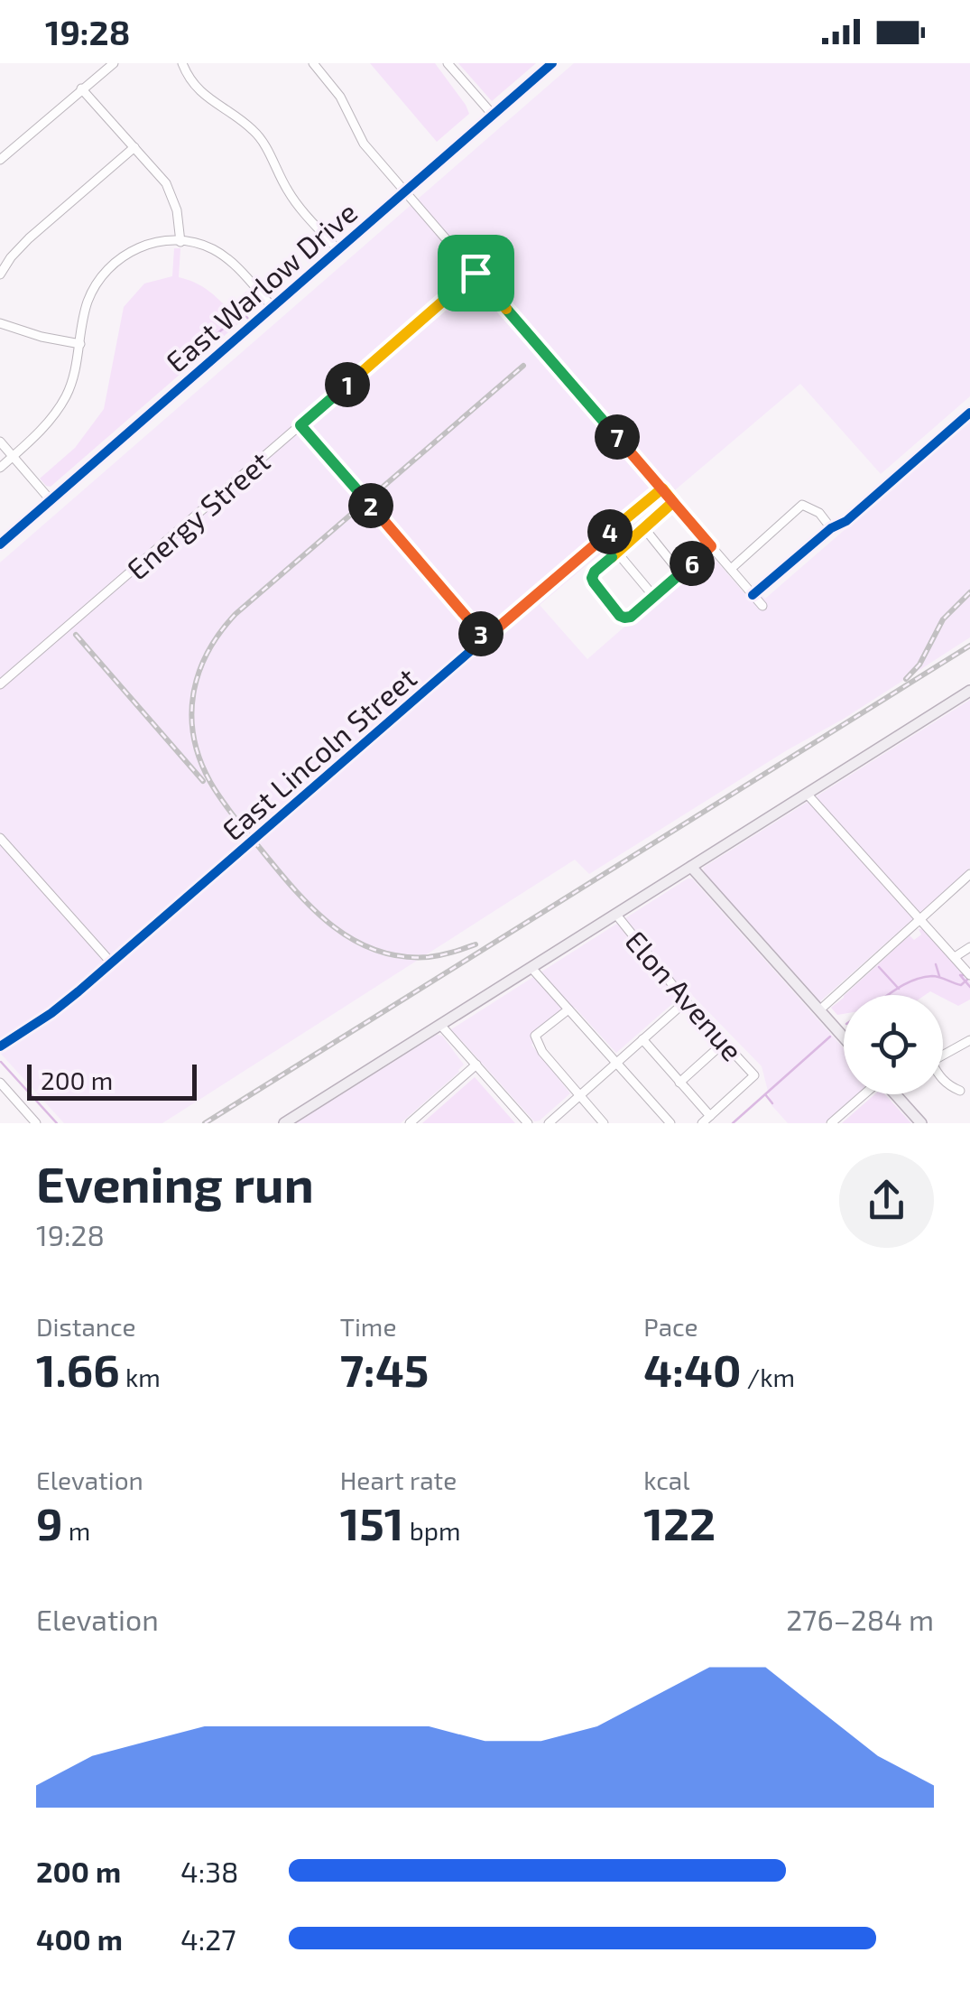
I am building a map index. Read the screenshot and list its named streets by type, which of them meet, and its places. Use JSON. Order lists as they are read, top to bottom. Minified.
{"streets":{"street":["East Warlow Drive","Energy Street","East Lincoln Street","Elon Avenue"]},"scale_bar":"200 m","page":{"status":"19:28","pins":["1","7","2","4","6","3"],"scale":"200 m","heading":["Evening run","19:28"],"stats":[["Distance","1.66 km"],["Time","7:45"],["Pace","4:40 /km"],["Elevation","9 m"],["Heart rate","151 bpm"],["kcal","122"]],"chart":["Elevation","276–284 m"],"list":[{"name":"200 m","note":"4:38"},{"name":"400 m","note":"4:27"}]}}
